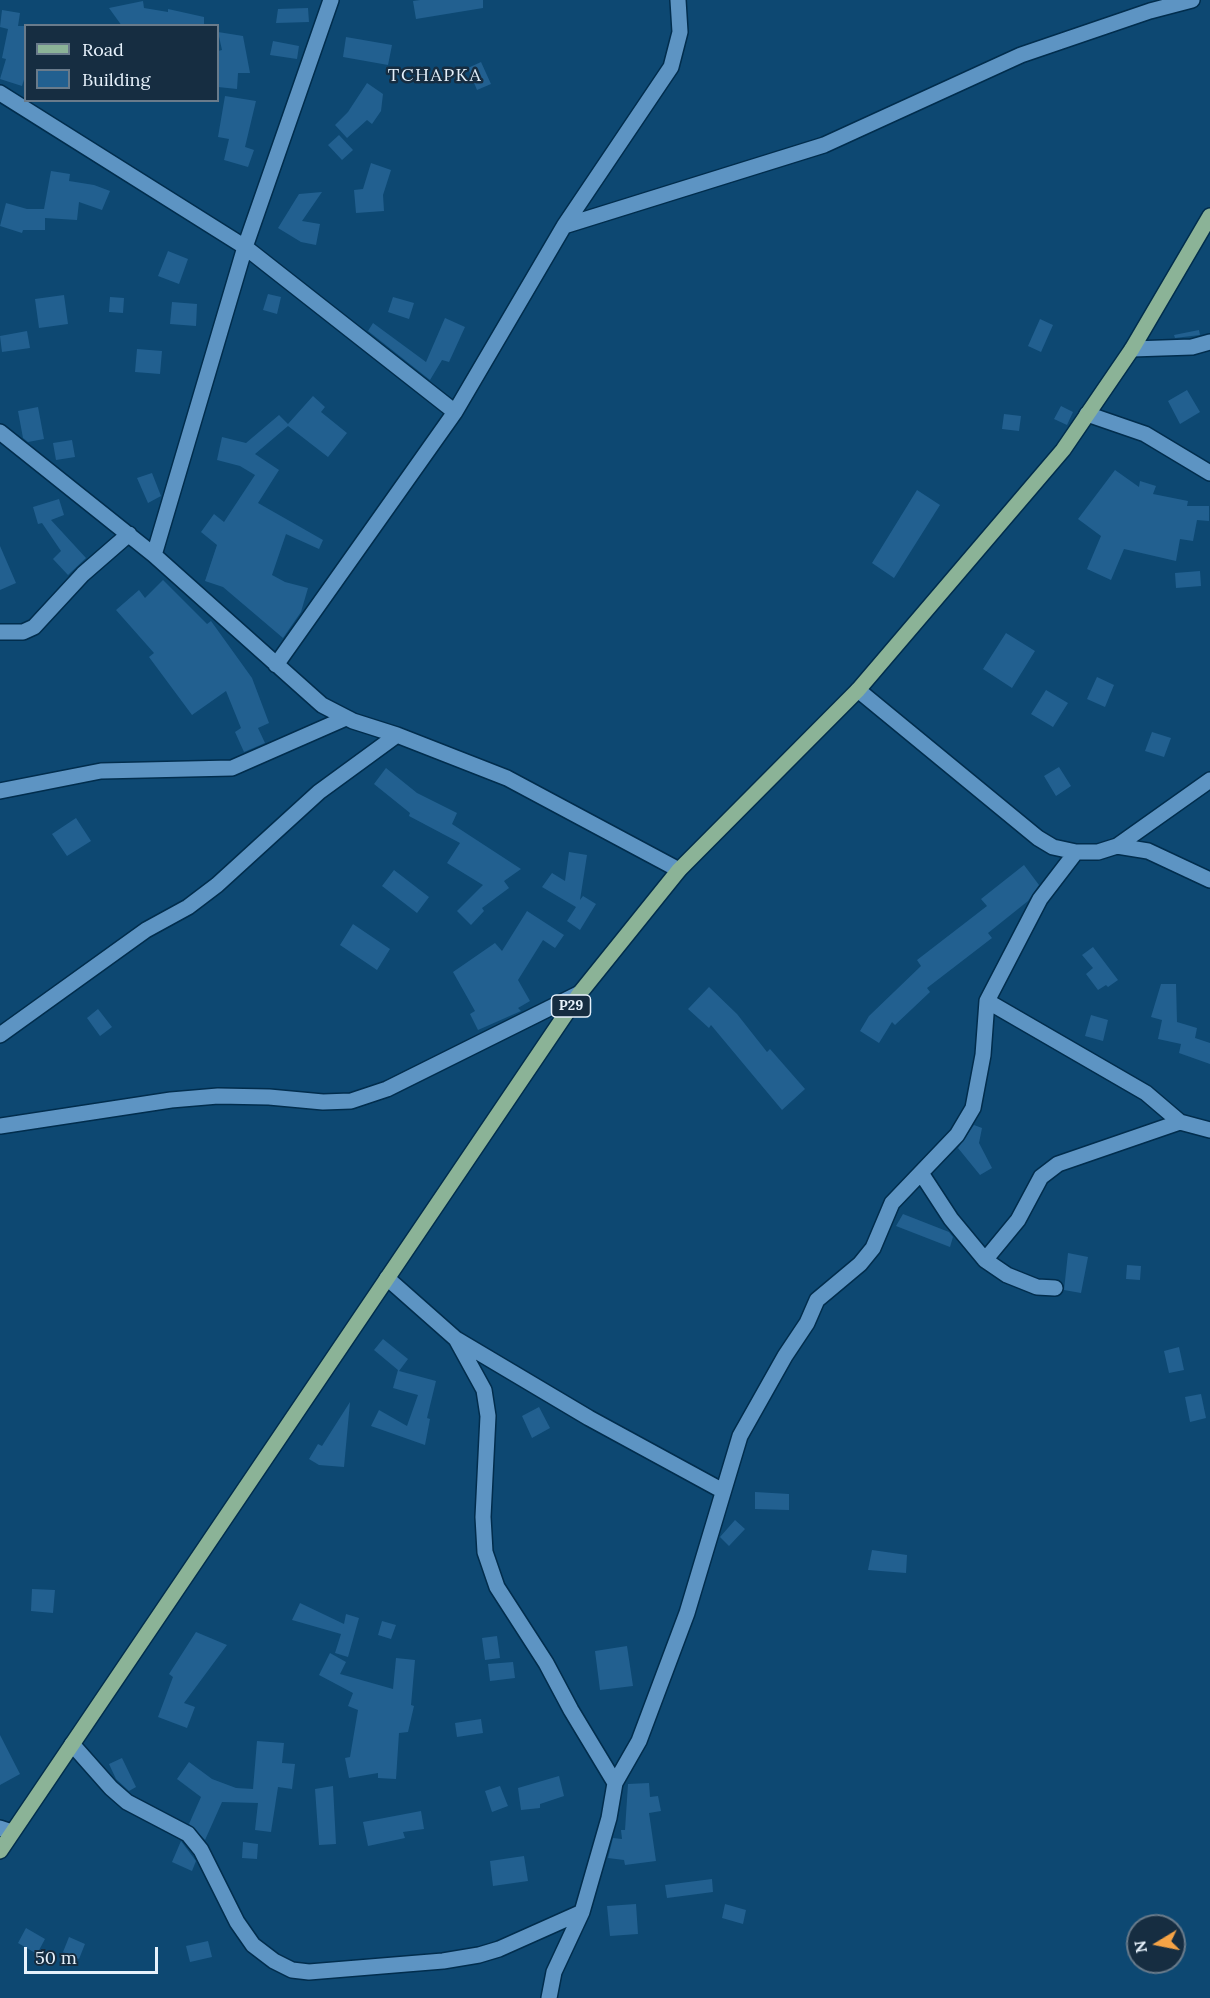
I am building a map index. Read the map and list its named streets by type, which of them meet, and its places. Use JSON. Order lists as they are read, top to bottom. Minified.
{"streets":{"main road":["P29"]},"districts":["TCHAPKA"],"legend":["Road","Building"],"scale_bar":"50 m","north":"left"}
